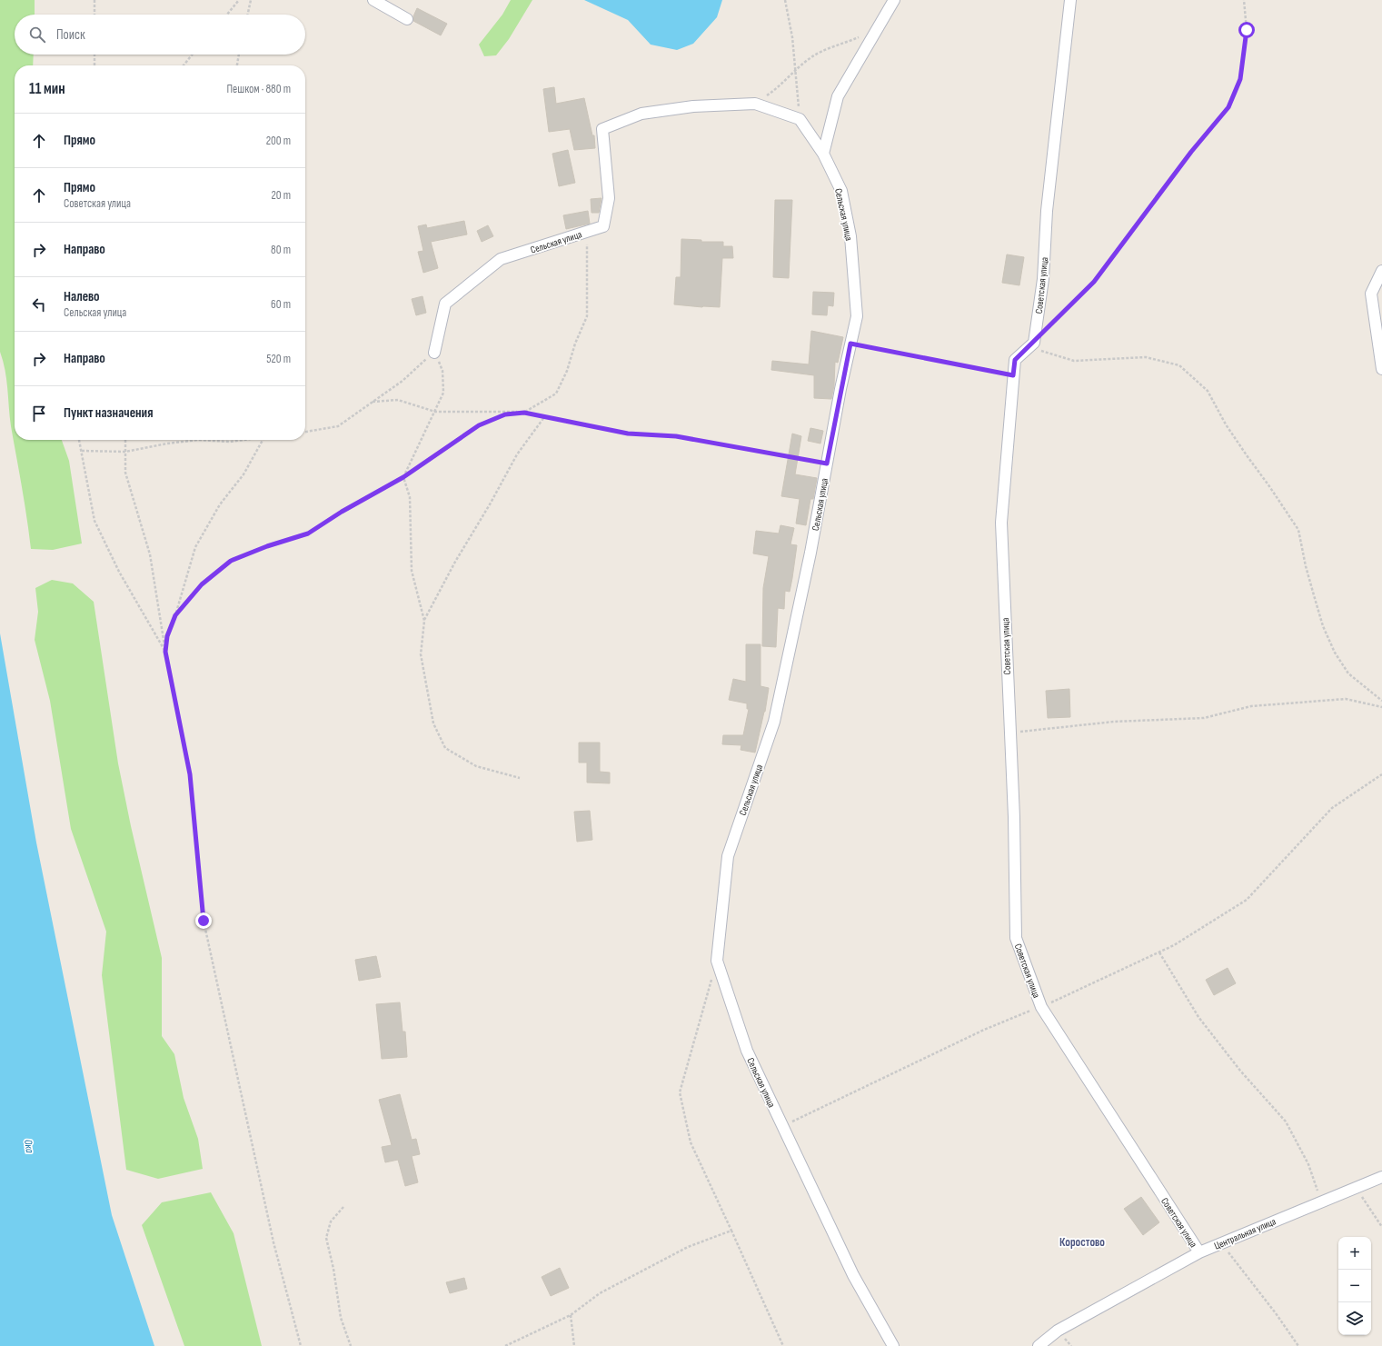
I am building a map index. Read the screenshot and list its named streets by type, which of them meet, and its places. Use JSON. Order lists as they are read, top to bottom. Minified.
{"streets":{"street":["Сельская улица","Советская улица","Центральная улица"]},"crossings":[["Советская улица","Центральная улица"]],"districts":["Коростово"],"water":["Ока"],"page":{"search":"Поиск","heading":["11 мин","Пешком · 880 m"],"list":[["Прямо","200 m"],["Прямо","Советская улица","20 m"],["Направо","80 m"],["Налево","Сельская улица","60 m"],["Направо","520 m"],"Пункт назначения"],"map_buttons":["+","−"]}}
